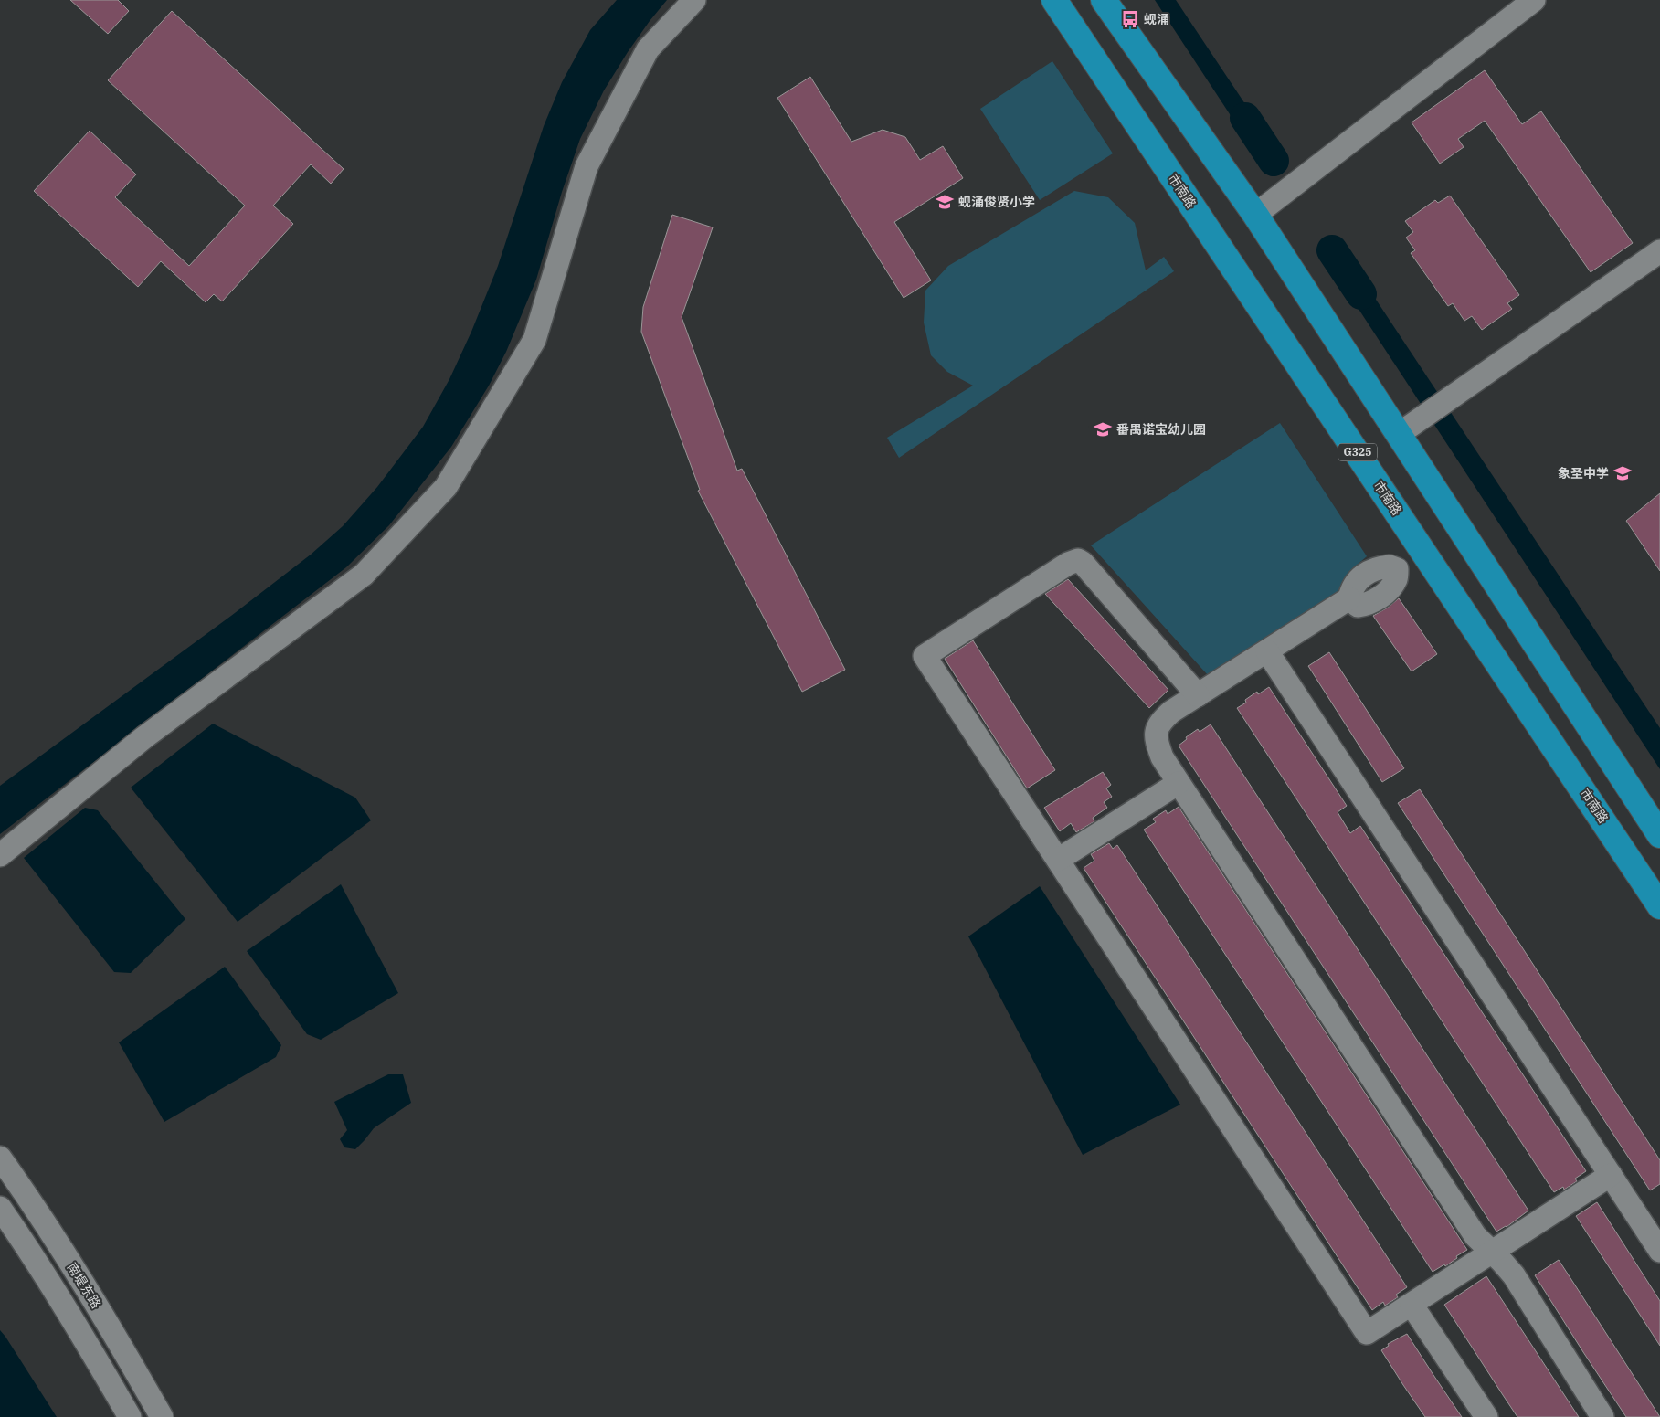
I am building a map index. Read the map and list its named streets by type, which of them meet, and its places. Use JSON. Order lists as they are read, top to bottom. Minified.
{"streets":{"highway":["市南路","G325"],"street":["南堤东路"]},"places":{"bus stop":["蚬涌"],"school or university":["蚬涌俊贤小学","番禺诺宝幼儿园","象圣中学"]}}
